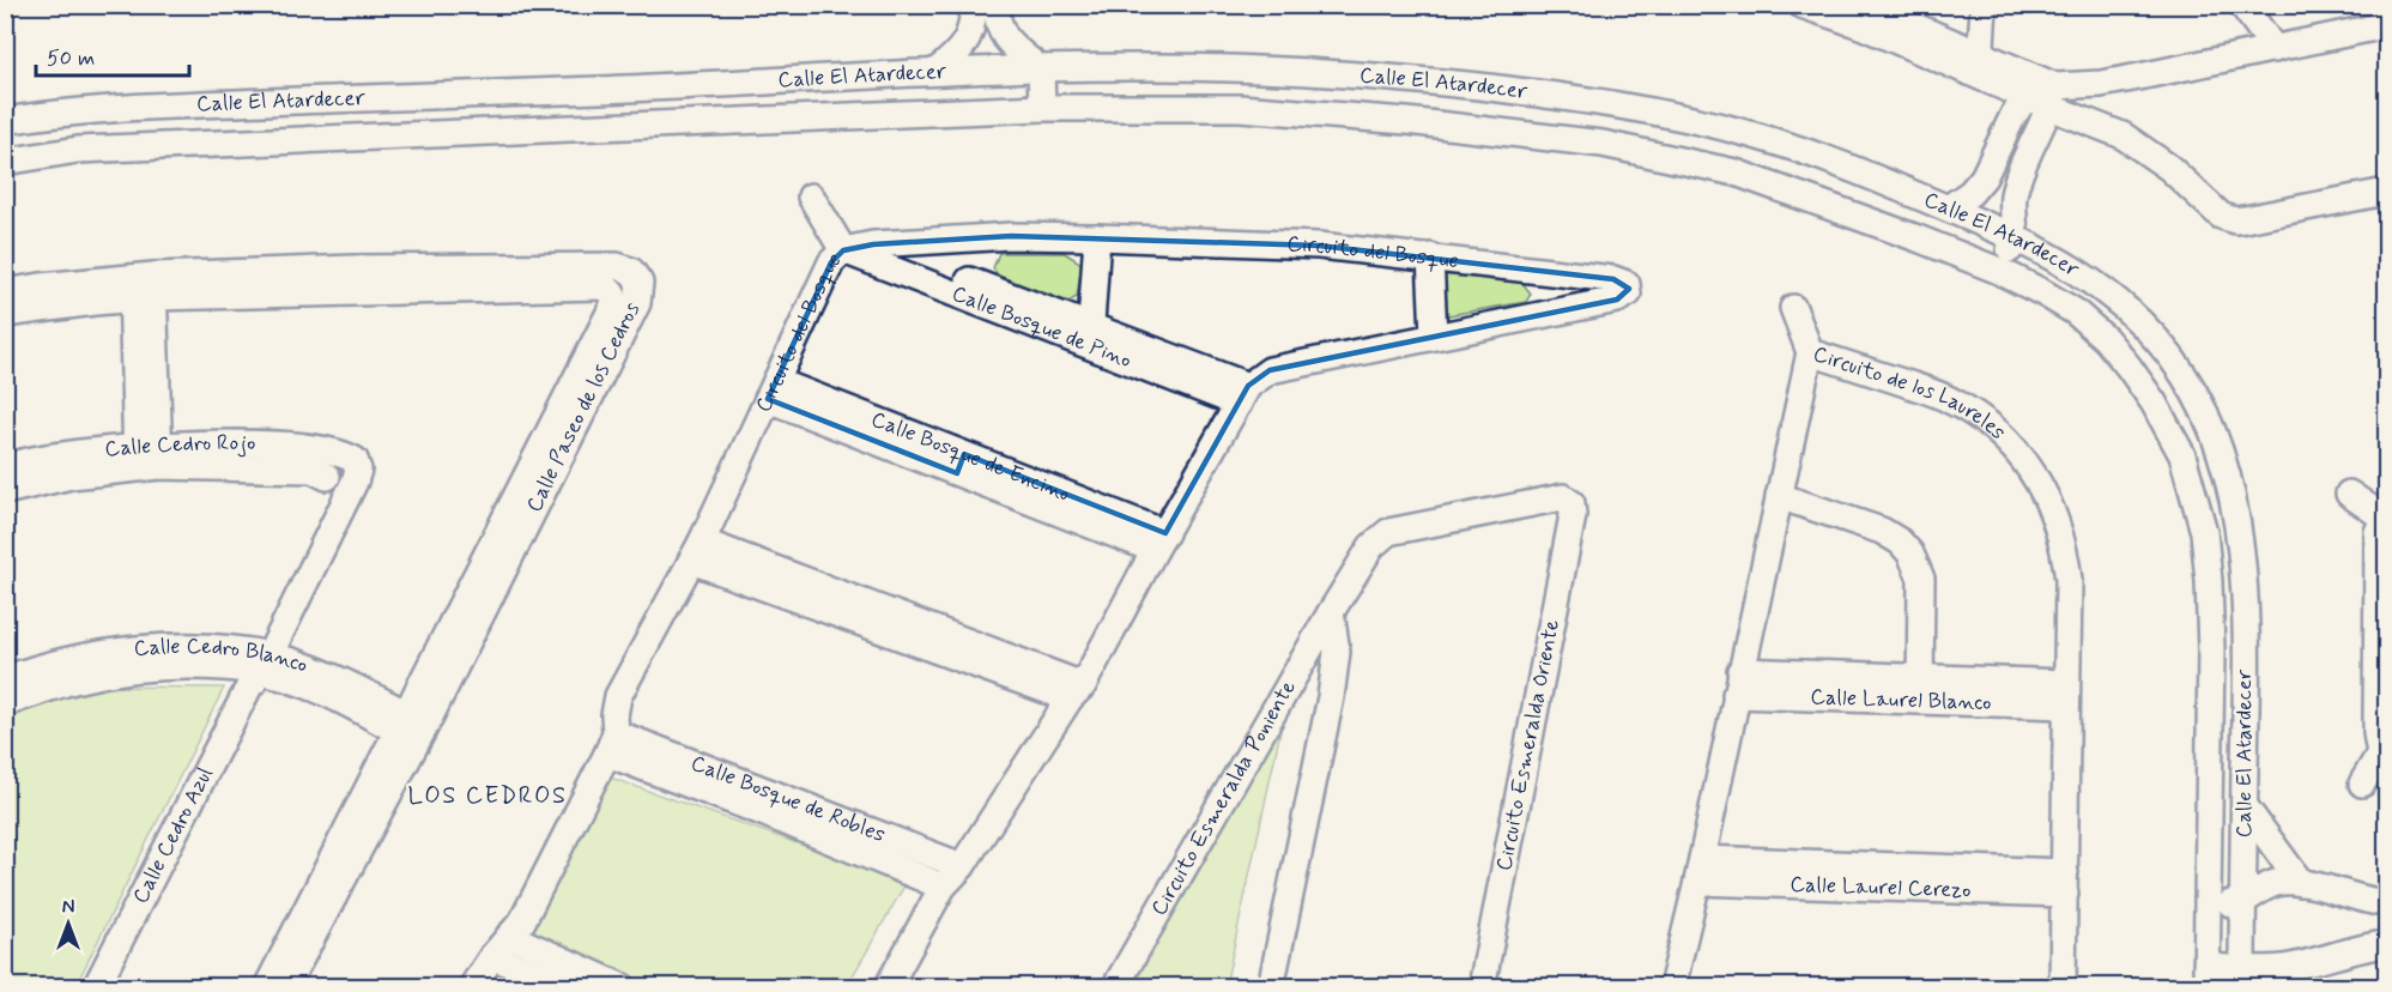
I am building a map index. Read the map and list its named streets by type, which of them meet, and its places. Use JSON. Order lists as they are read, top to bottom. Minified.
{"streets":{"street":["Calle El Atardecer","Circuito del Bosque","Calle Bosque de Pino","Circuito de los Laureles","Calle Paseo de los Cedros","Calle Cedro Rojo","Calle Bosque de Encino","Calle Cedro Blanco","Calle Laurel Blanco","Circuito Esmeralda Oriente","Circuito Esmeralda Poniente","Calle Bosque de Robles","Calle Cedro Azul","Calle Laurel Cerezo"]},"crossings":[["Circuito del Bosque","Calle Bosque de Pino"],["Circuito del Bosque","Calle Bosque de Encino"],["Circuito del Bosque","Calle Bosque de Robles"],["Circuito de los Laureles","Calle Laurel Blanco"],["Circuito de los Laureles","Calle Laurel Cerezo"],["Calle Paseo de los Cedros","Calle Cedro Blanco"],["Calle Cedro Rojo","Calle Cedro Azul"],["Calle Cedro Blanco","Calle Cedro Azul"],["Circuito Esmeralda Oriente","Circuito Esmeralda Poniente"]],"districts":["LOS CEDROS"],"scale_bar":"50 m","north":"top"}
